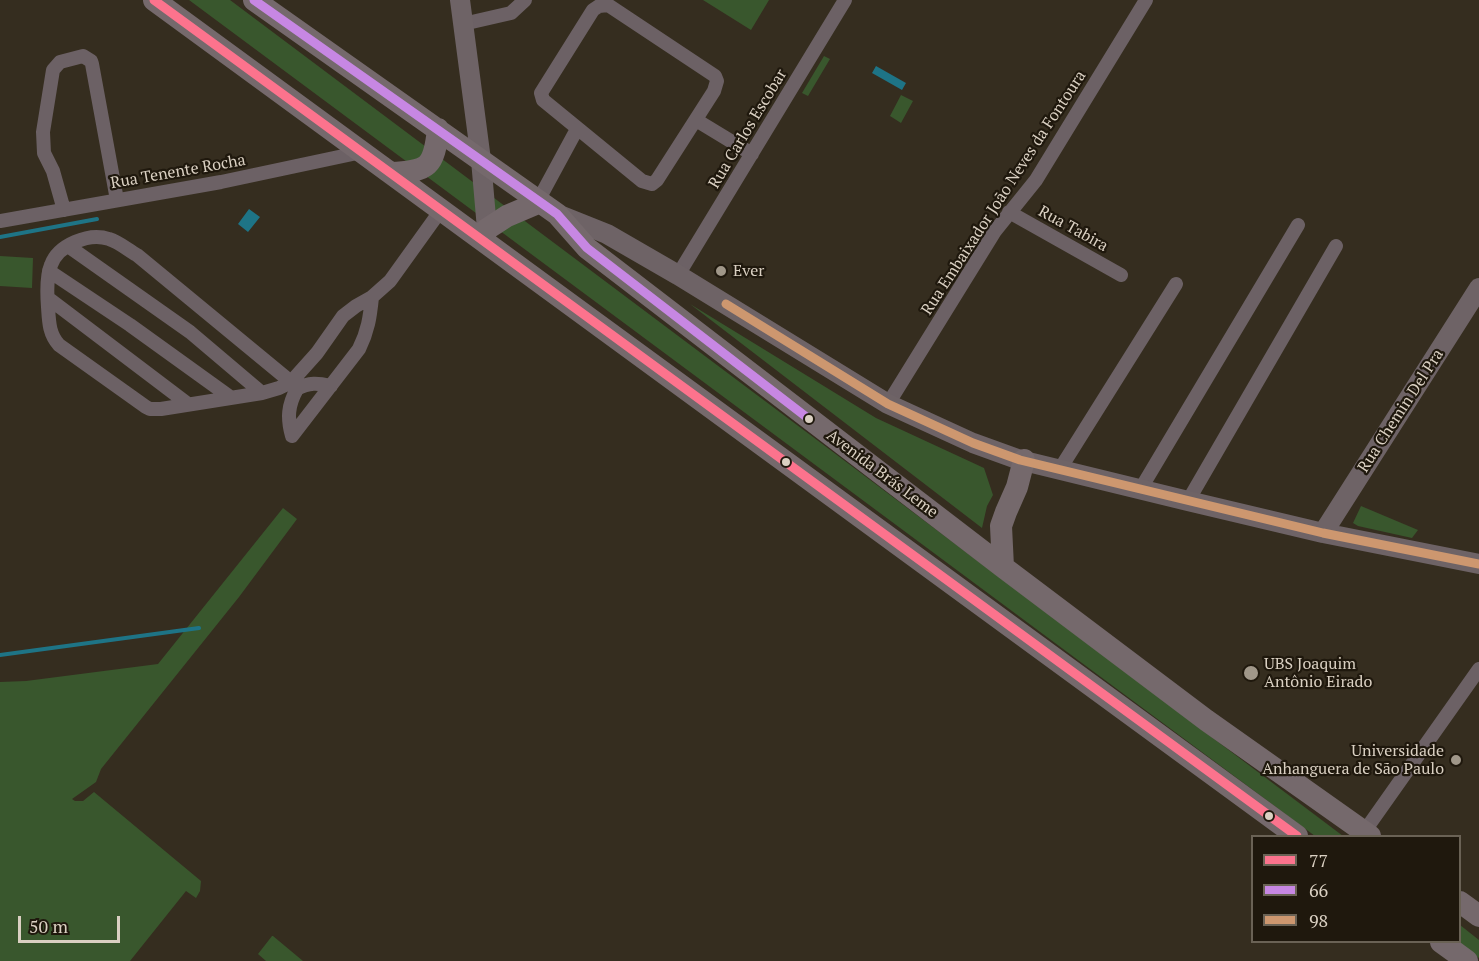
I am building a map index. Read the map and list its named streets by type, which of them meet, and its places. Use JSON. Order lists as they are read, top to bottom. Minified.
{"streets":{"main road":["Avenida Brás Leme"],"street":["Rua Carlos Escobar","Rua Tenente Rocha","Rua Embaixador João Neves da Fontoura","Rua Tabira","Rua Chemin Del Pra"]},"crossings":[["Rua Embaixador João Neves da Fontoura","Rua Tabira"]],"places":["Ever","UBS Joaquim Antônio Eirado","Universidade Anhanguera de São Paulo"],"lines":["transit line 77","transit line 66","transit line 98"],"legend":["77","66","98"],"scale_bar":"50 m"}
